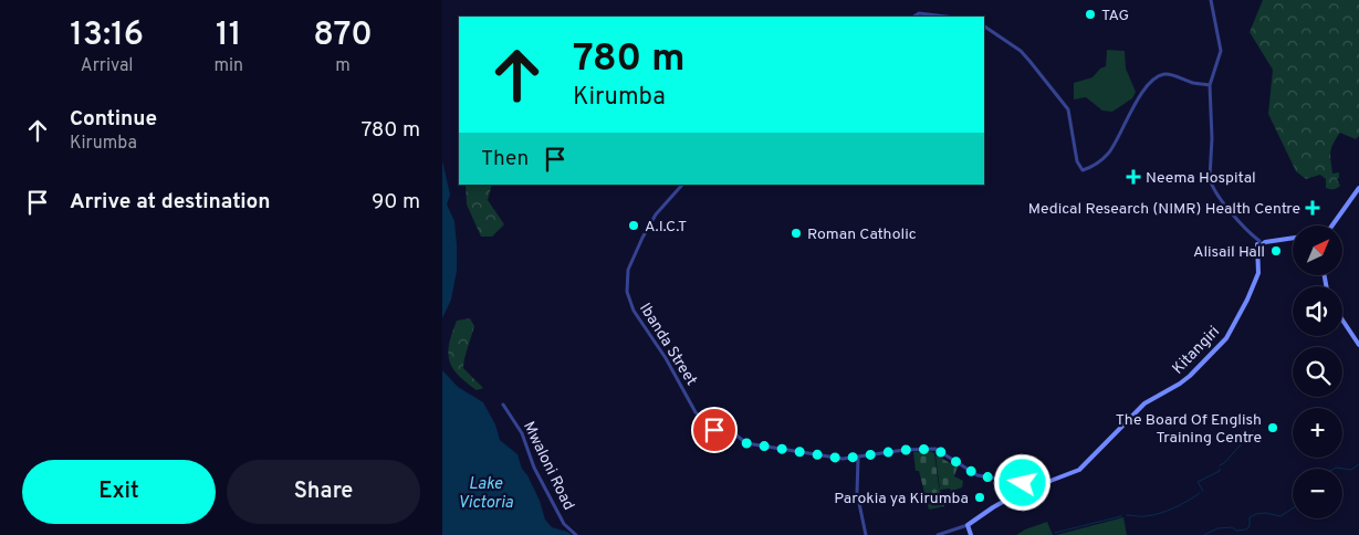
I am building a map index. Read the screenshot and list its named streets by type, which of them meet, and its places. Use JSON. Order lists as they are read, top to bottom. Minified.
{"streets":{"main road":["Kitangiri"],"street":["Ibanda Street","Mwaloni Road"]},"water":["Lake Victoria"],"places":{"other":["TAG","A.I.C.T","Roman Catholic","Alisail Hall","The Board Of English Training Centre","Parokia ya Kirumba"],"health":["Neema Hospital","Medical Research (NIMR) Health Centre"]},"north":"top right","page":{"eta":["13:16","Arrival","11","min","870","m"],"turn":["780 m","Kirumba"],"list":[{"name":"Continue","note":"Kirumba","value":"780 m"},{"name":"Arrive at destination","value":"90 m"}],"then":"Then","map_buttons":["+","−"],"buttons":["Exit","Share"]}}
